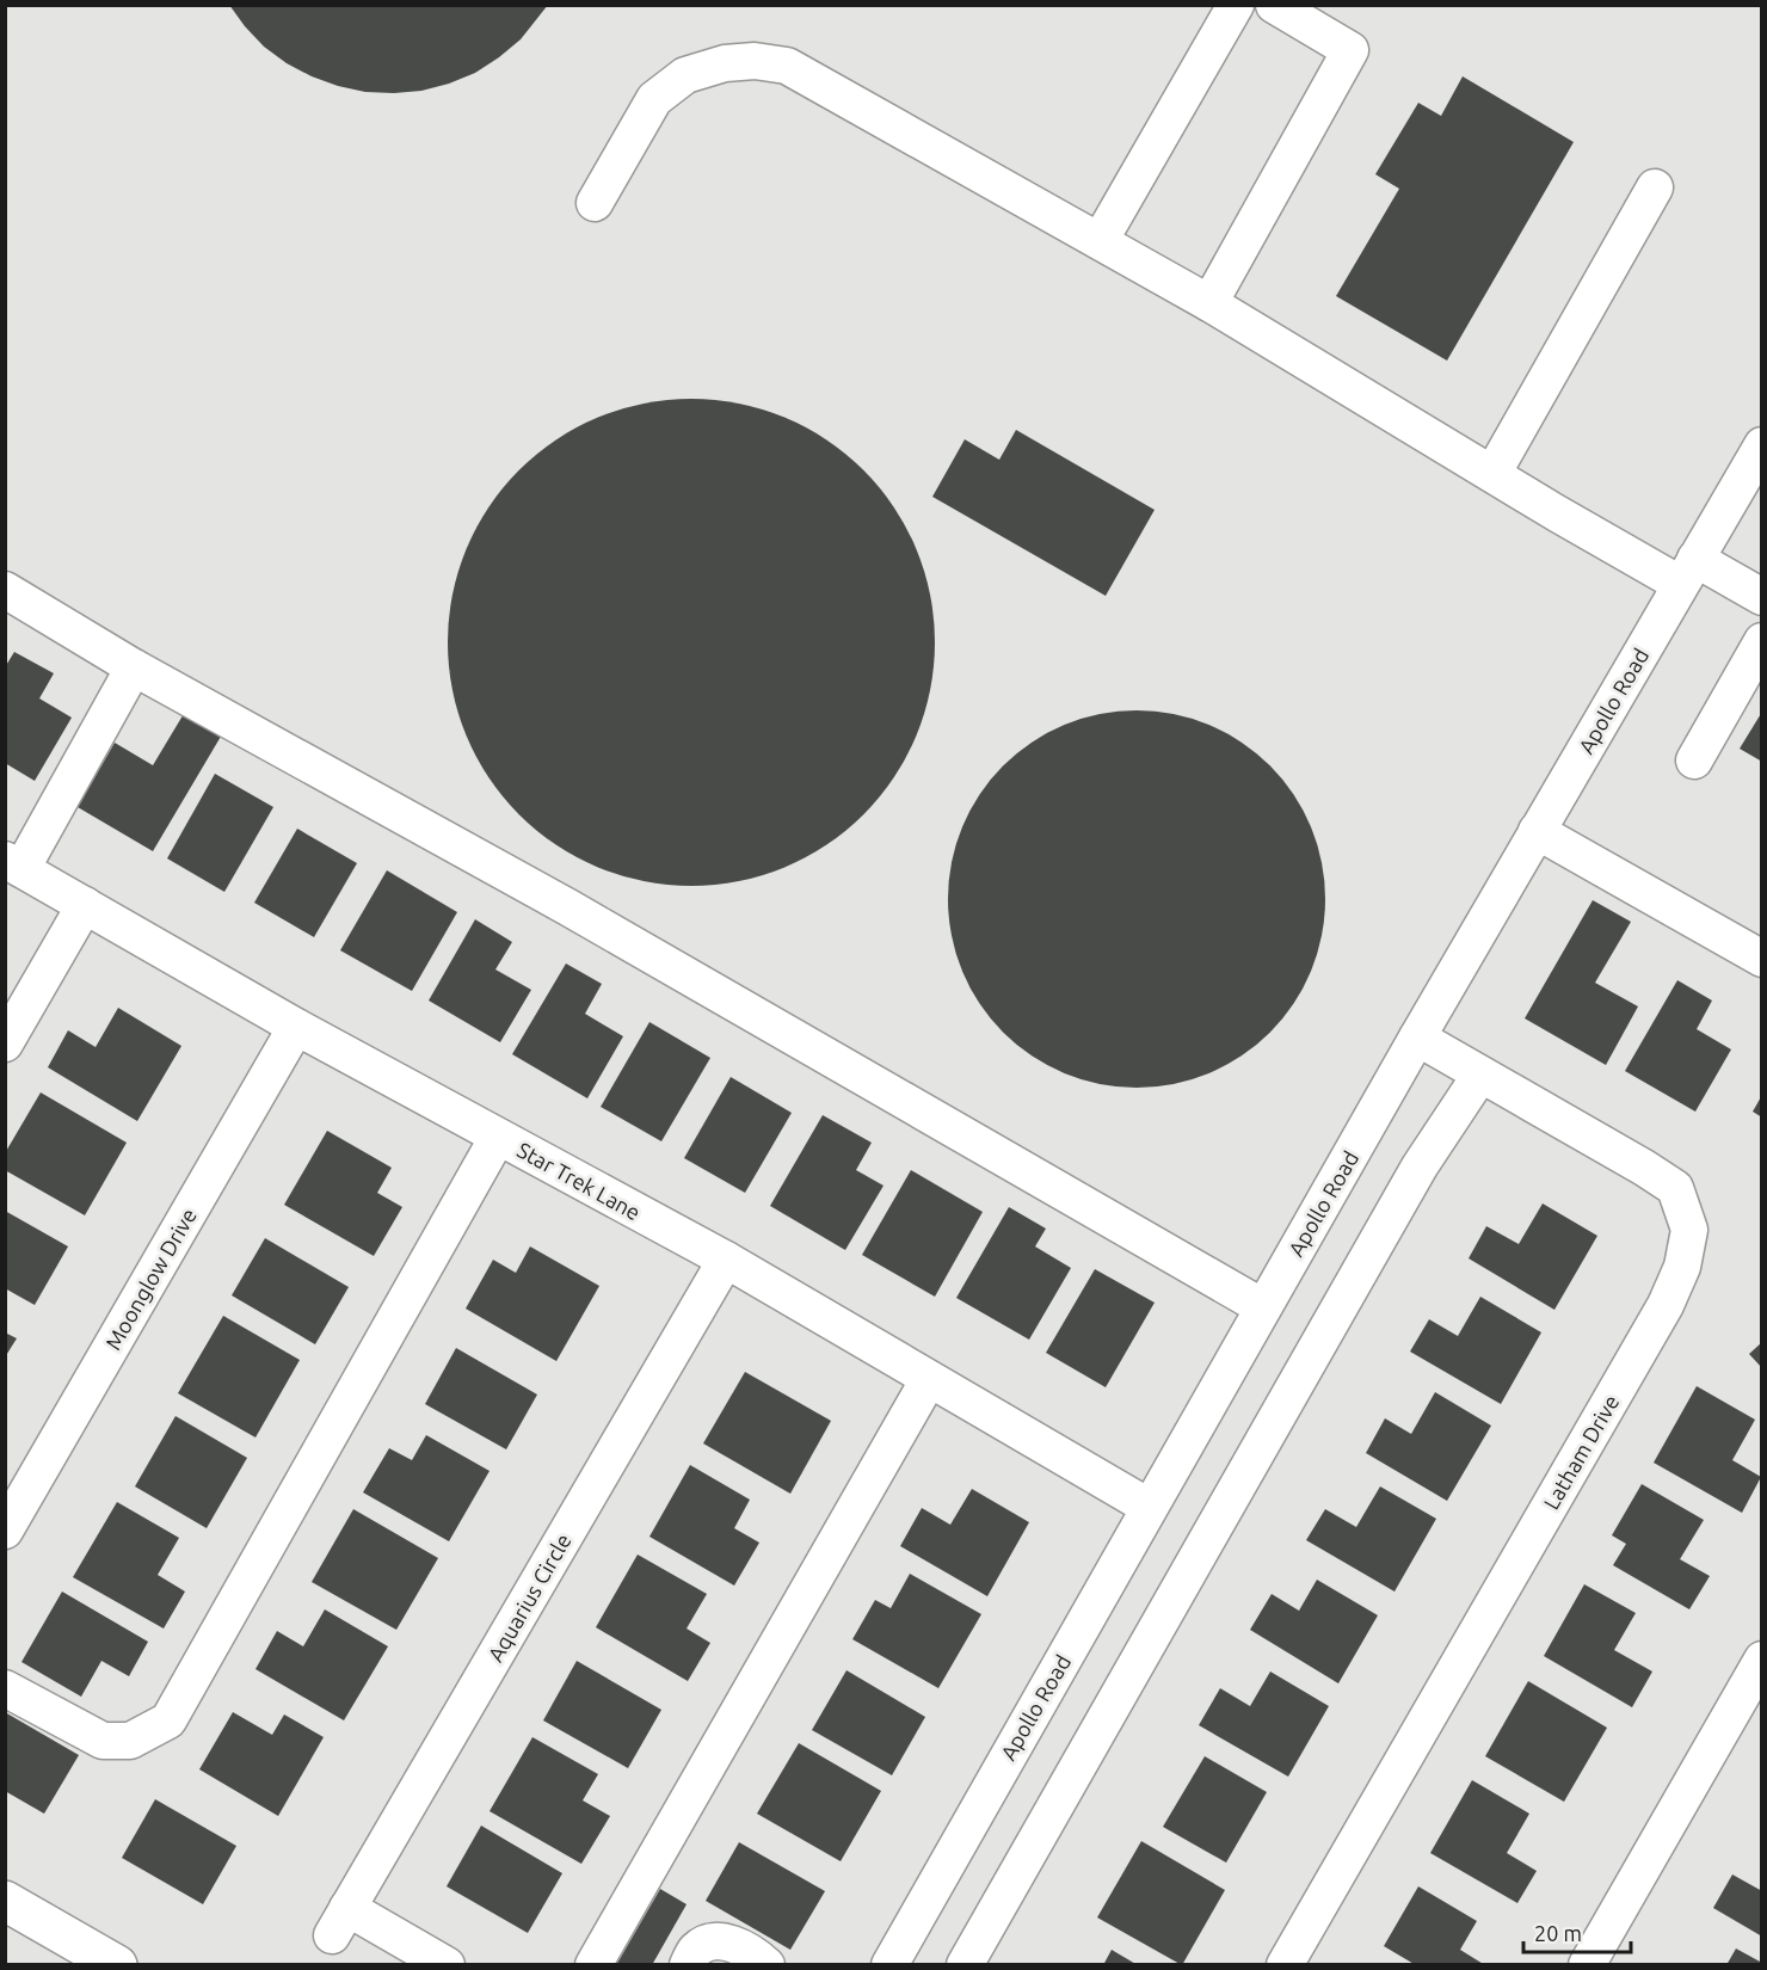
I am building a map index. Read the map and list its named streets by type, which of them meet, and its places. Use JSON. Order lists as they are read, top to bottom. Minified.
{"streets":{"street":["Apollo Road","Star Trek Lane","Moonglow Drive","Latham Drive","Aquarius Circle"]},"crossings":[["Apollo Road","Star Trek Lane"],["Apollo Road","Latham Drive"],["Star Trek Lane","Moonglow Drive"],["Star Trek Lane","Aquarius Circle"]],"scale_bar":"20 m"}
